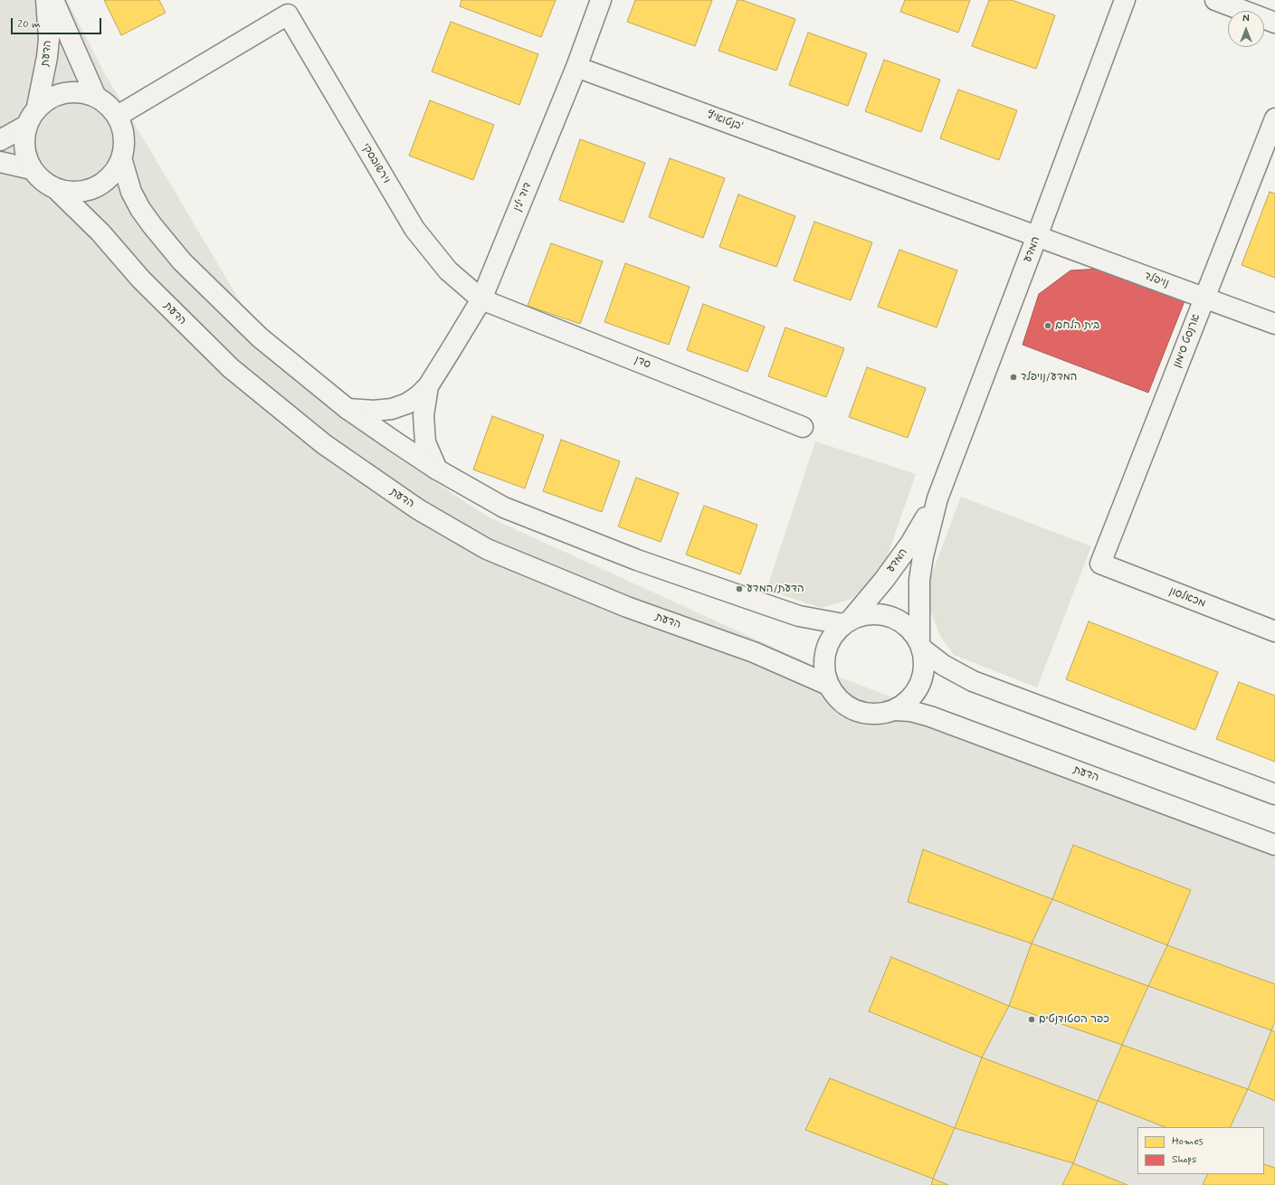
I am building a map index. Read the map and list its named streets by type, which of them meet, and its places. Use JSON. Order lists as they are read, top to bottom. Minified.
{"streets":{"street":["הדעת","בנטואיץ'","וירשובסקי","דוד ילין","המדע","נויפלד","ארנסט סימון","סדן","מכאלסון"]},"crossings":[["הדעת","וירשובסקי"],["הדעת","המדע"],["בנטואיץ'","דוד ילין"],["בנטואיץ'","המדע"],["בנטואיץ'","נויפלד"],["וירשובסקי","דוד ילין"],["וירשובסקי","סדן"],["דוד ילין","סדן"],["המדע","נויפלד"],["נויפלד","ארנסט סימון"],["ארנסט סימון","מכאלסון"]],"places":["בית הלחם","המדע/נויפלד","הדעת/המדע","כפר הסטודנטים"],"legend":["Homes","Shops"],"scale_bar":"20 m","north":"top"}
